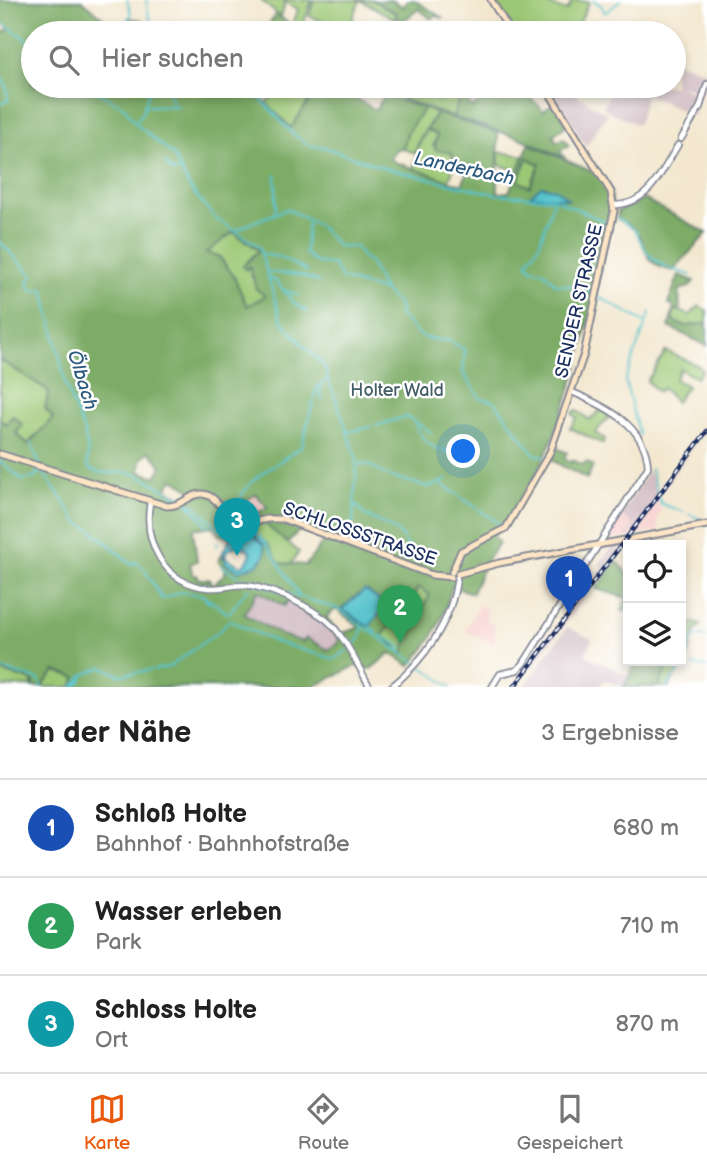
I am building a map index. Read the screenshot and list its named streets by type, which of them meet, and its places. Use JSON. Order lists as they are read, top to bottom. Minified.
{"streets":{"main road":["SENDER STRASSE","SCHLOSSSTRASSE"]},"crossings":[["SENDER STRASSE","SCHLOSSSTRASSE"]],"water":["Landerbach","Ölbach"],"parks":["Holter Wald"],"page":{"search":"Hier suchen","pins":["3","1","2"],"heading":["In der Nähe","3 Ergebnisse"],"list":[{"mark":"1","name":"Schloß Holte","note":"Bahnhof · Bahnhofstraße","value":"680 m"},{"mark":"2","name":"Wasser erleben","note":"Park","value":"710 m"},{"mark":"3","name":"Schloss Holte","note":"Ort","value":"870 m"}],"nav":["Karte","Route","Gespeichert"]}}
